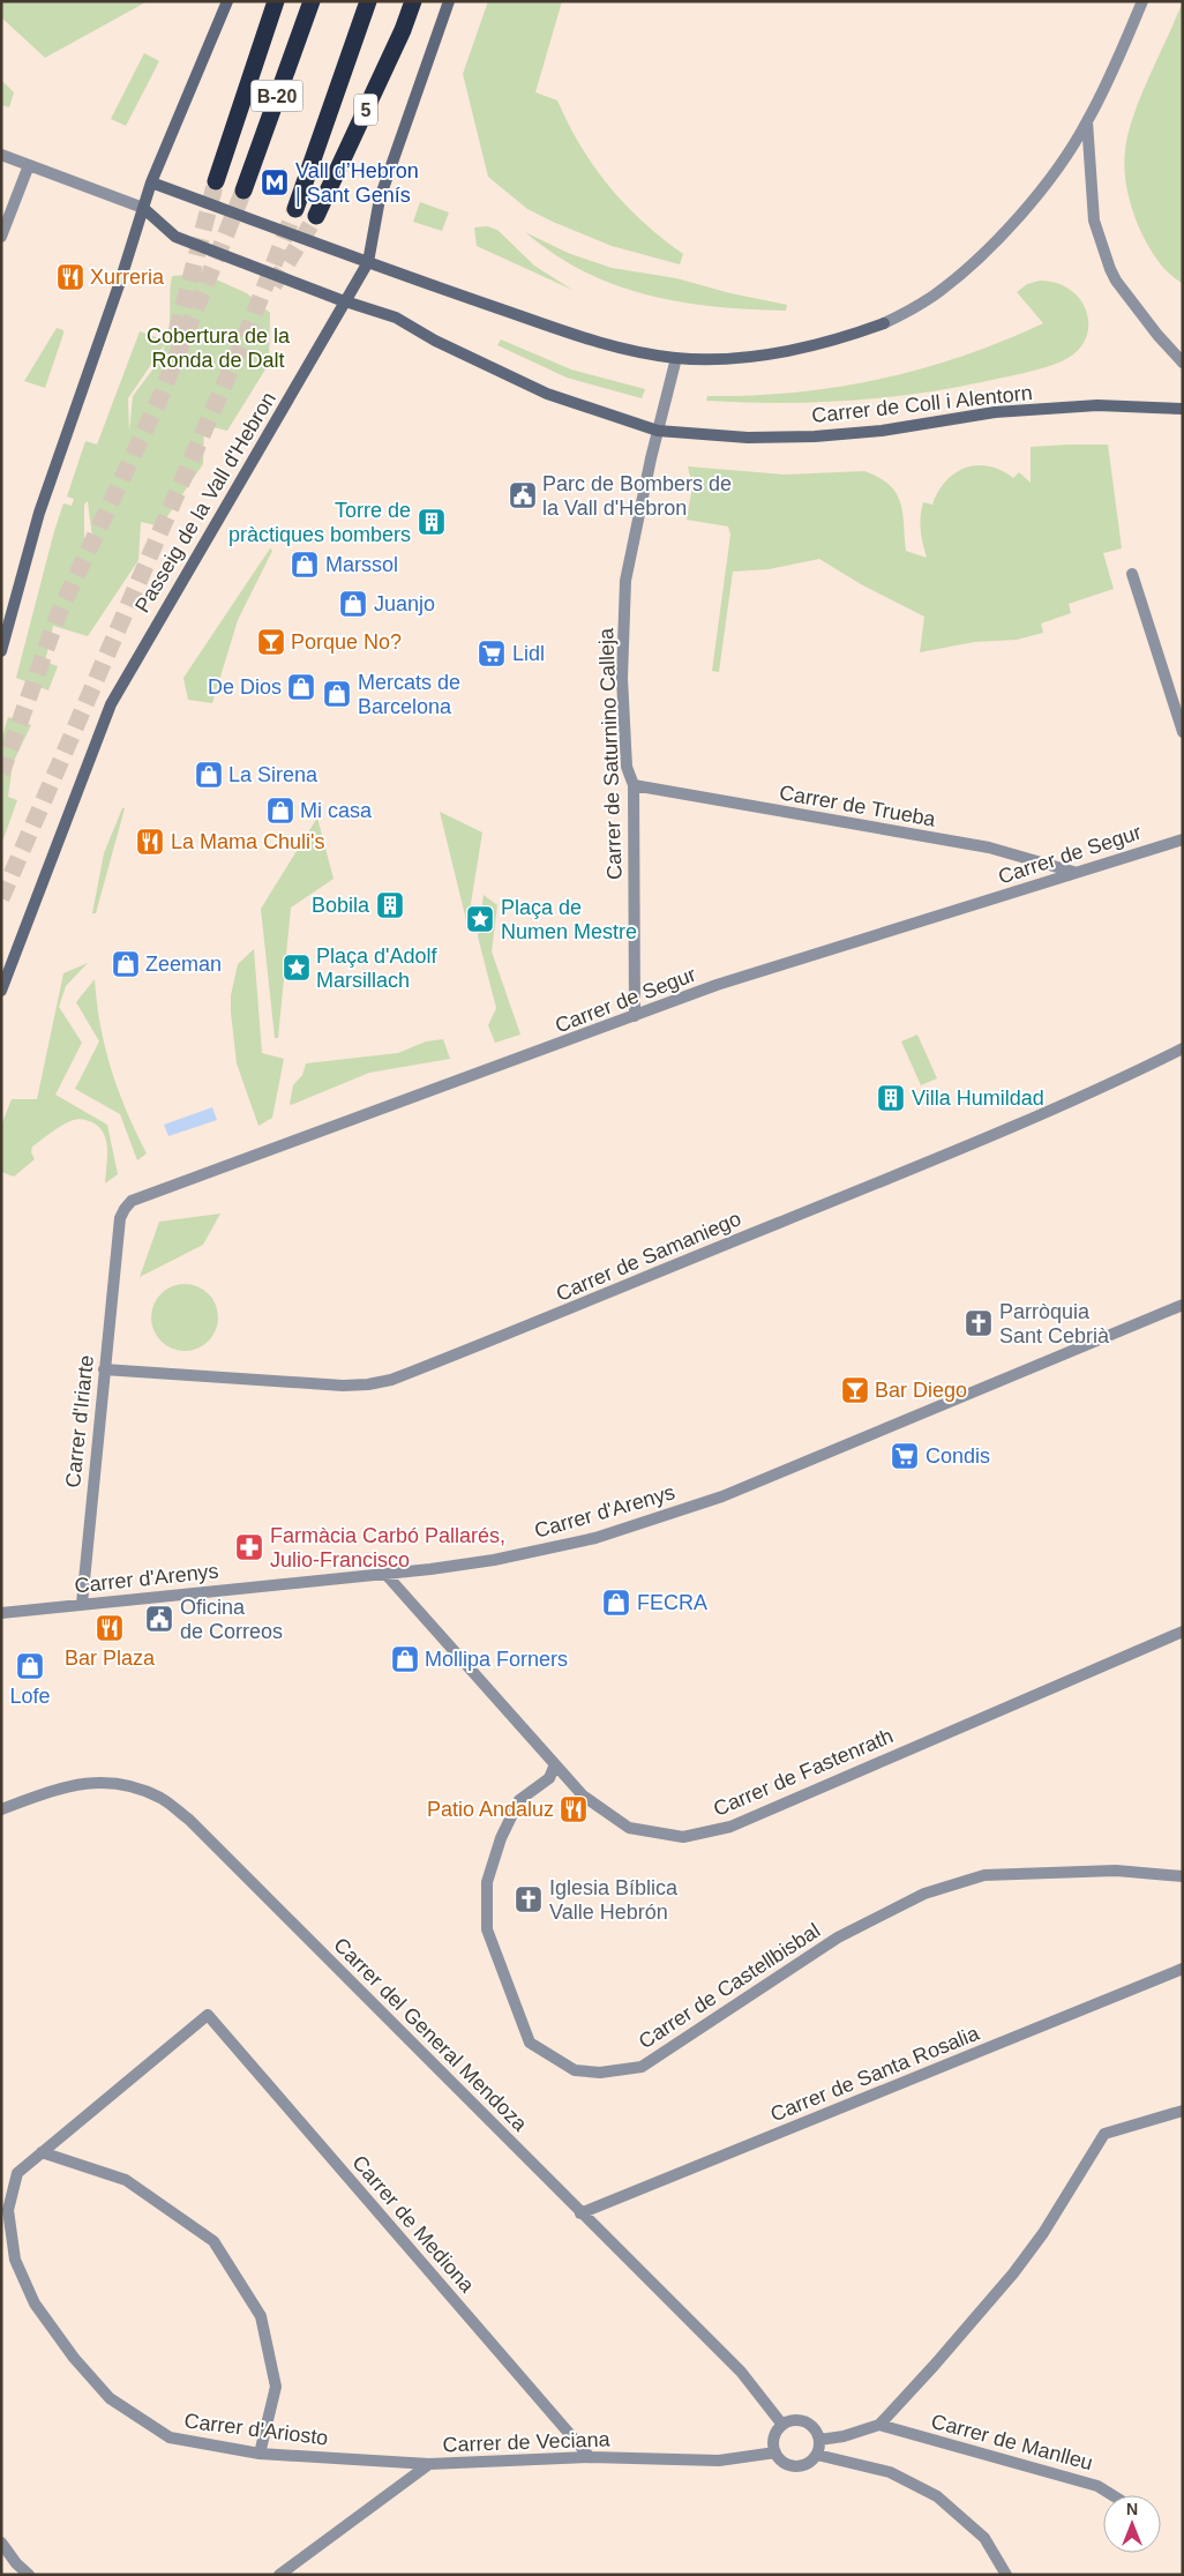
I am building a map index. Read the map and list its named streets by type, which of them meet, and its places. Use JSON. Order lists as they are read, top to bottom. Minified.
{"streets":{"highway":["B-20","5"],"street":["Carrer de Coll i Alentorn","Passeig de la Vall d'Hebron","Carrer de Saturnino Calleja","Carrer de Trueba","Carrer de Segur","Carrer de Samaniego","Carrer d'Iriarte","Carrer d'Arenys","Carrer de Fastenrath","Carrer de Castellbisbal","Carrer del General Mendoza","Carrer de Santa Rosalia","Carrer de Mediona","Carrer d'Ariosto","Carrer de Veciana","Carrer de Manlleu"]},"crossings":[["Carrer de Coll i Alentorn","Passeig de la Vall d'Hebron"],["Carrer de Coll i Alentorn","Carrer de Saturnino Calleja"],["Carrer de Saturnino Calleja","Carrer de Trueba"],["Carrer de Saturnino Calleja","Carrer de Segur"],["Carrer de Trueba","Carrer de Segur"],["Carrer de Segur","Carrer d'Iriarte"],["Carrer de Samaniego","Carrer d'Iriarte"],["Carrer d'Iriarte","Carrer d'Arenys"],["Carrer d'Arenys","Carrer de Fastenrath"],["Carrer de Fastenrath","Carrer de Castellbisbal"],["Carrer del General Mendoza","Carrer de Santa Rosalia"],["Carrer del General Mendoza","Carrer de Veciana"],["Carrer de Mediona","Carrer d'Ariosto"],["Carrer de Mediona","Carrer de Veciana"],["Carrer d'Ariosto","Carrer de Veciana"]],"parks":["Cobertura de la Ronda de Dalt"],"places":{"metro station":["Vall d’Hebron | Sant Genís"],"restaurant":["Xurreria","La Mama Chuli's","Bar Plaza","Patio Andaluz"],"public building":["Parc de Bombers de la Vall d'Hebron","Oficina de Correos"],"building":["Torre de pràctiques bombers","Bobila","Villa Humildad"],"shop":["Marssol","Juanjo","De Dios","Mercats de Barcelona","La Sirena","Mi casa","Zeeman","FECRA","Mollipa Forners","Lofe"],"bar":["Porque No?","Bar Diego"],"supermarket":["Lidl","Condis"],"place":["Plaça de Numen Mestre","Plaça d'Adolf Marsillach"],"church":["Parròquia Sant Cebrià","Iglesia Bíblica Valle Hebrón"],"pharmacy":["Farmàcia Carbó Pallarés, Julio-Francisco"]},"north":"top"}
